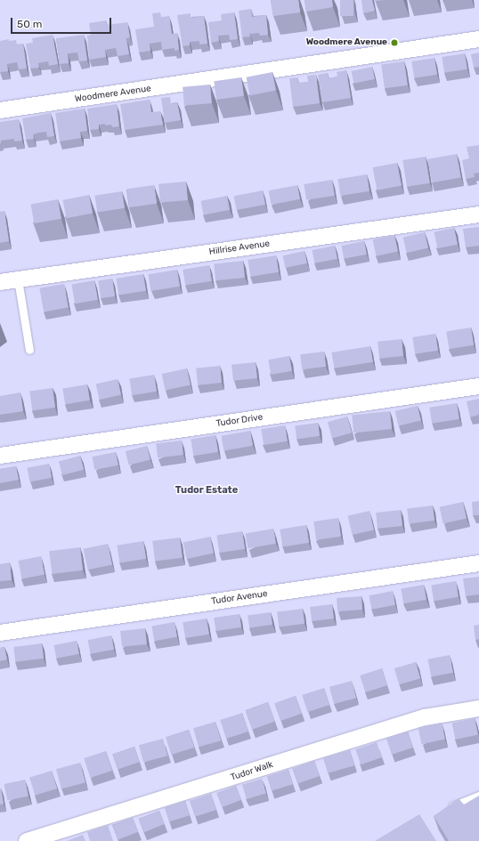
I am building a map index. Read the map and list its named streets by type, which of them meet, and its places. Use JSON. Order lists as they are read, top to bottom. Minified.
{"streets":{"street":["Woodmere Avenue","Hillrise Avenue","Tudor Drive","Tudor Avenue","Tudor Walk"]},"districts":["Tudor Estate"],"places":["Woodmere Avenue"],"scale_bar":"50 m"}
